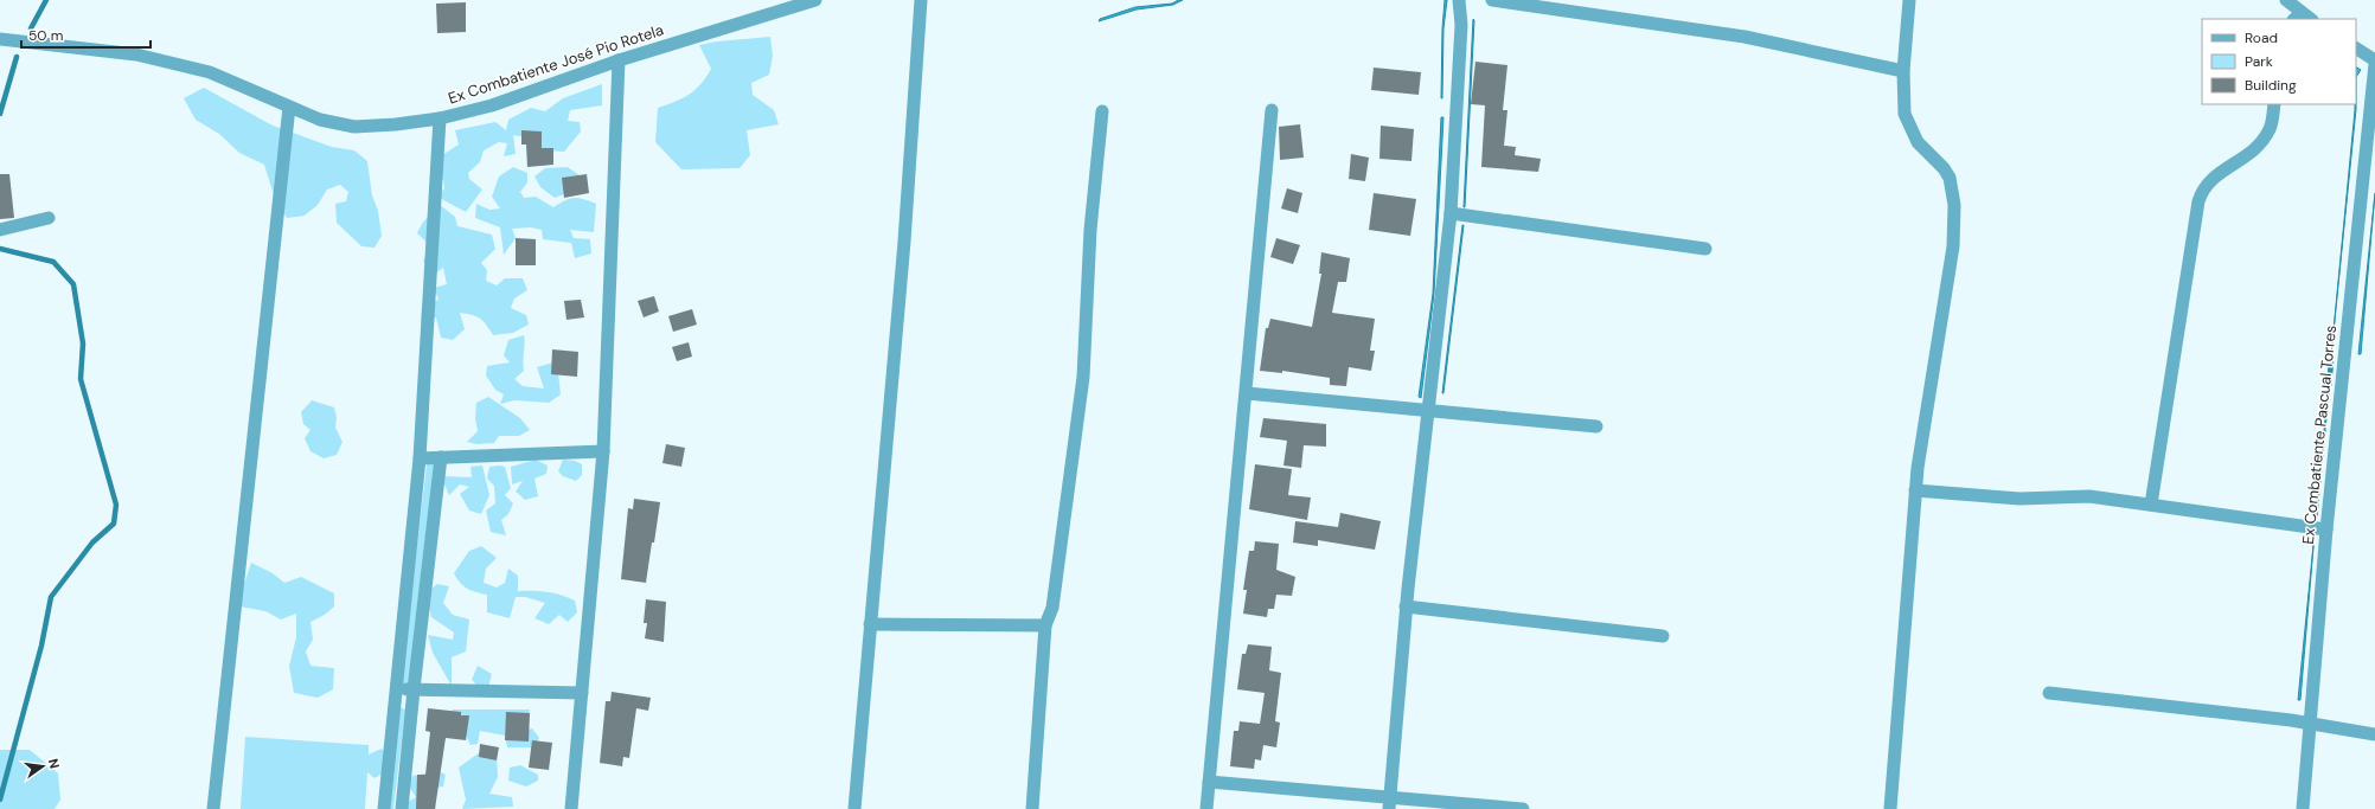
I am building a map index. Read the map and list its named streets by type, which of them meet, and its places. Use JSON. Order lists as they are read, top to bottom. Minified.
{"streets":{"street":["Ex Combatiente José Pio Rotela","Ex Combatiente Pascual Torres"]},"legend":["Road","Park","Building"],"scale_bar":"50 m","north":"right"}
